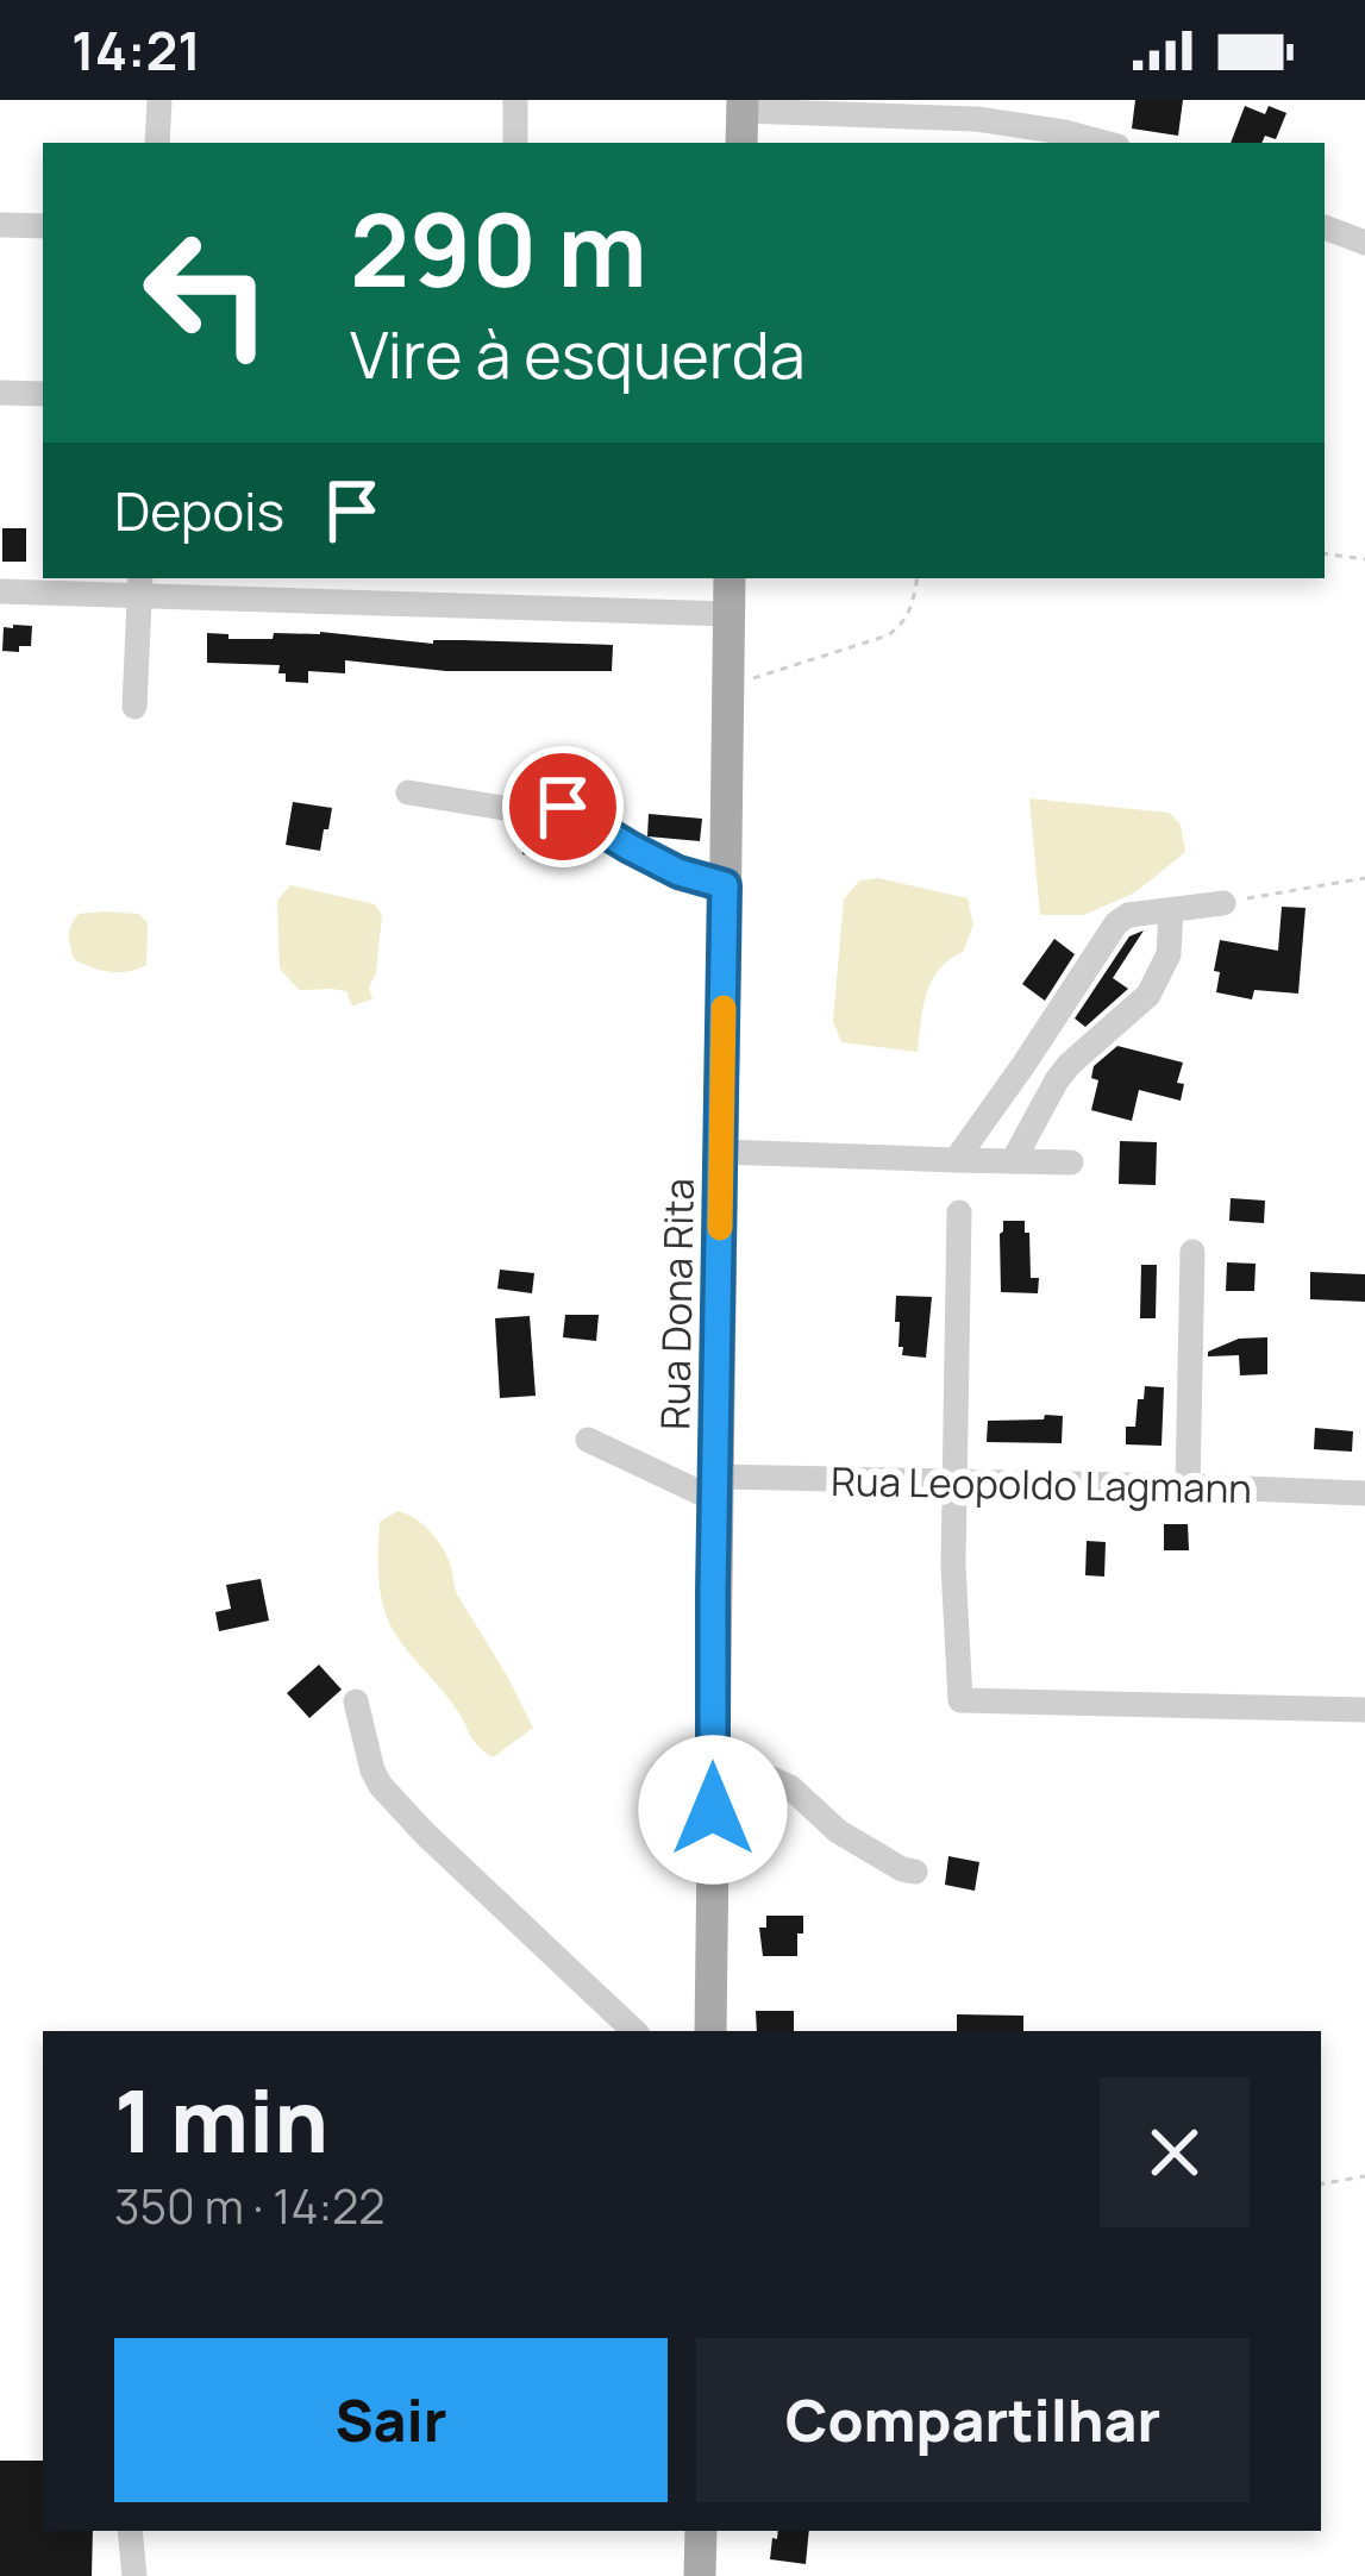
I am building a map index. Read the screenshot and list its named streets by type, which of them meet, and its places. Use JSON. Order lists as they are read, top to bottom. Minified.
{"streets":{"main road":["Rua Dona Rita"],"street":["Rua Leopoldo Lagmann"]},"crossings":[["Rua Dona Rita","Rua Leopoldo Lagmann"]],"page":{"status":"14:21","turn":["290 m","Vire à esquerda"],"then":"Depois","heading":["1 min","350 m · 14:22"],"buttons":["Sair","Compartilhar"]}}
